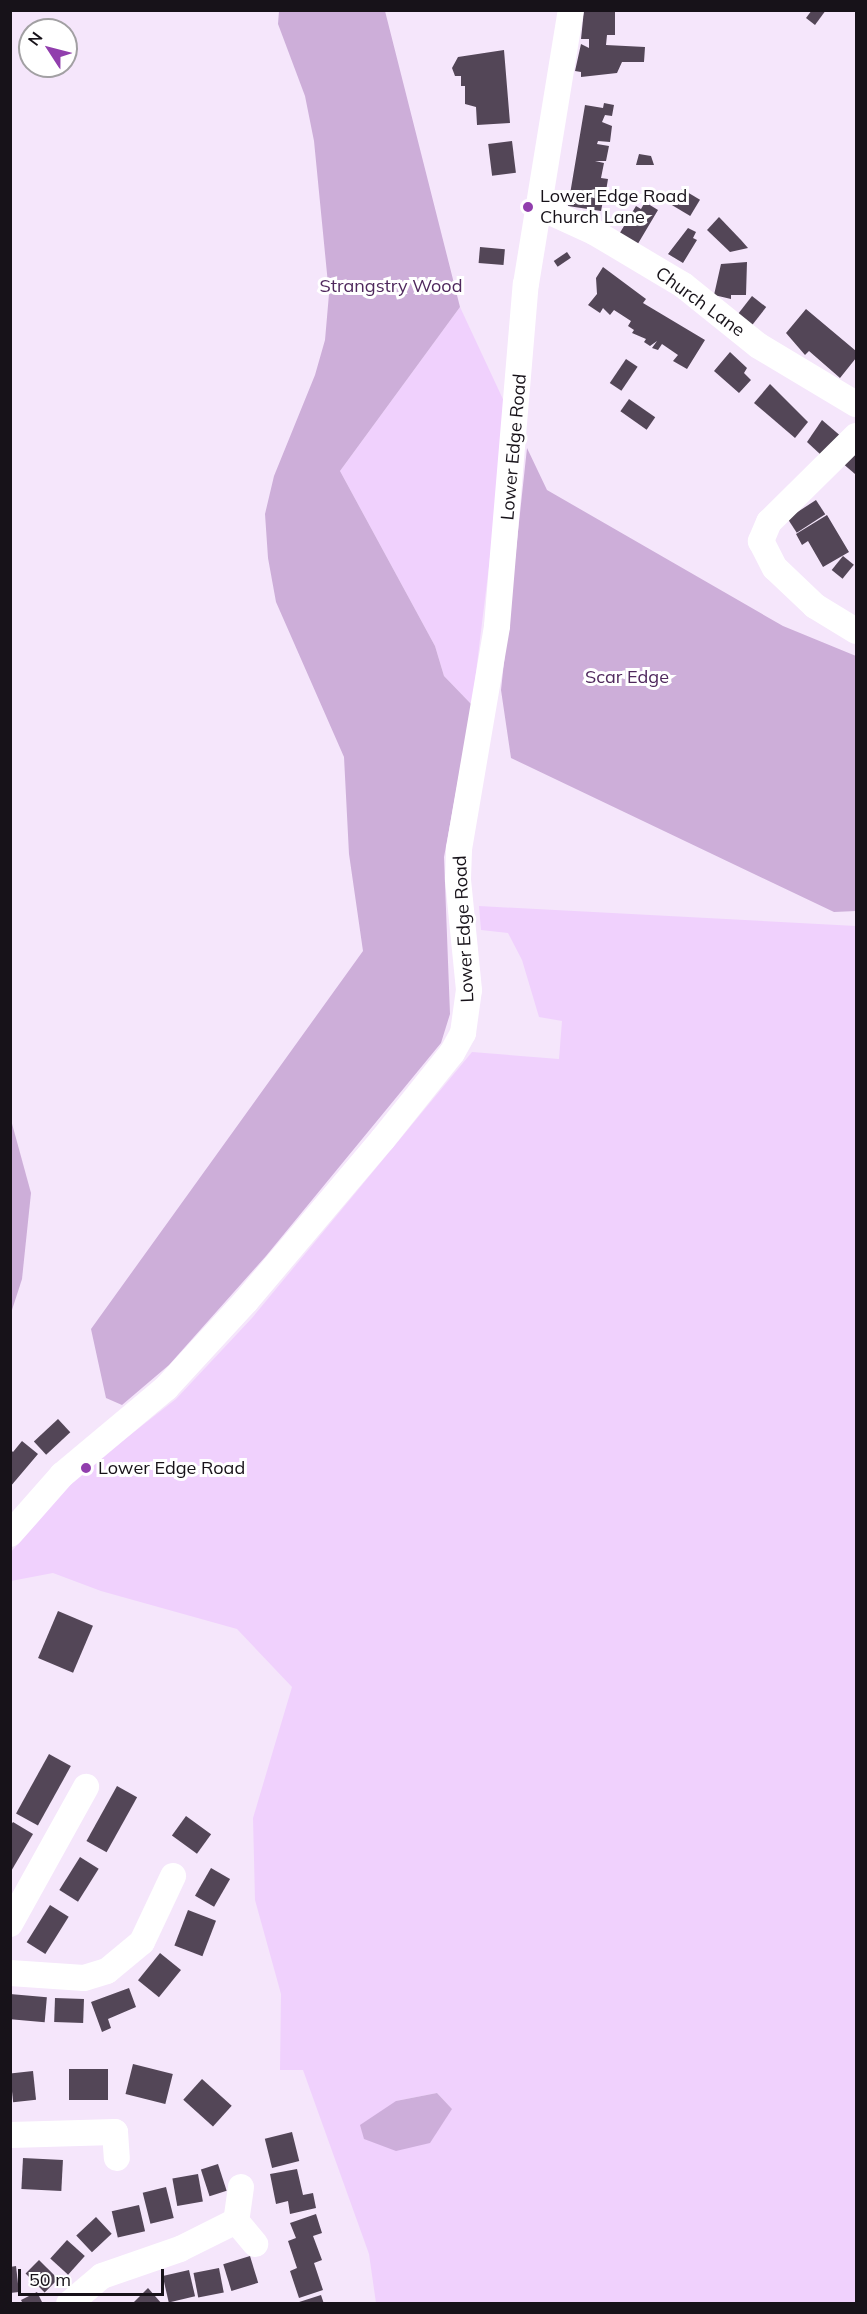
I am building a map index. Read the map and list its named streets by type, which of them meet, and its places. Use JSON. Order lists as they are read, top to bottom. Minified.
{"streets":{"street":["Church Lane","Lower Edge Road"]},"crossings":[["Church Lane","Lower Edge Road"]],"parks":["Strangstry Wood","Scar Edge"],"places":["Lower Edge Road Church Lane","Lower Edge Road"],"scale_bar":"50 m","north":"top left"}
